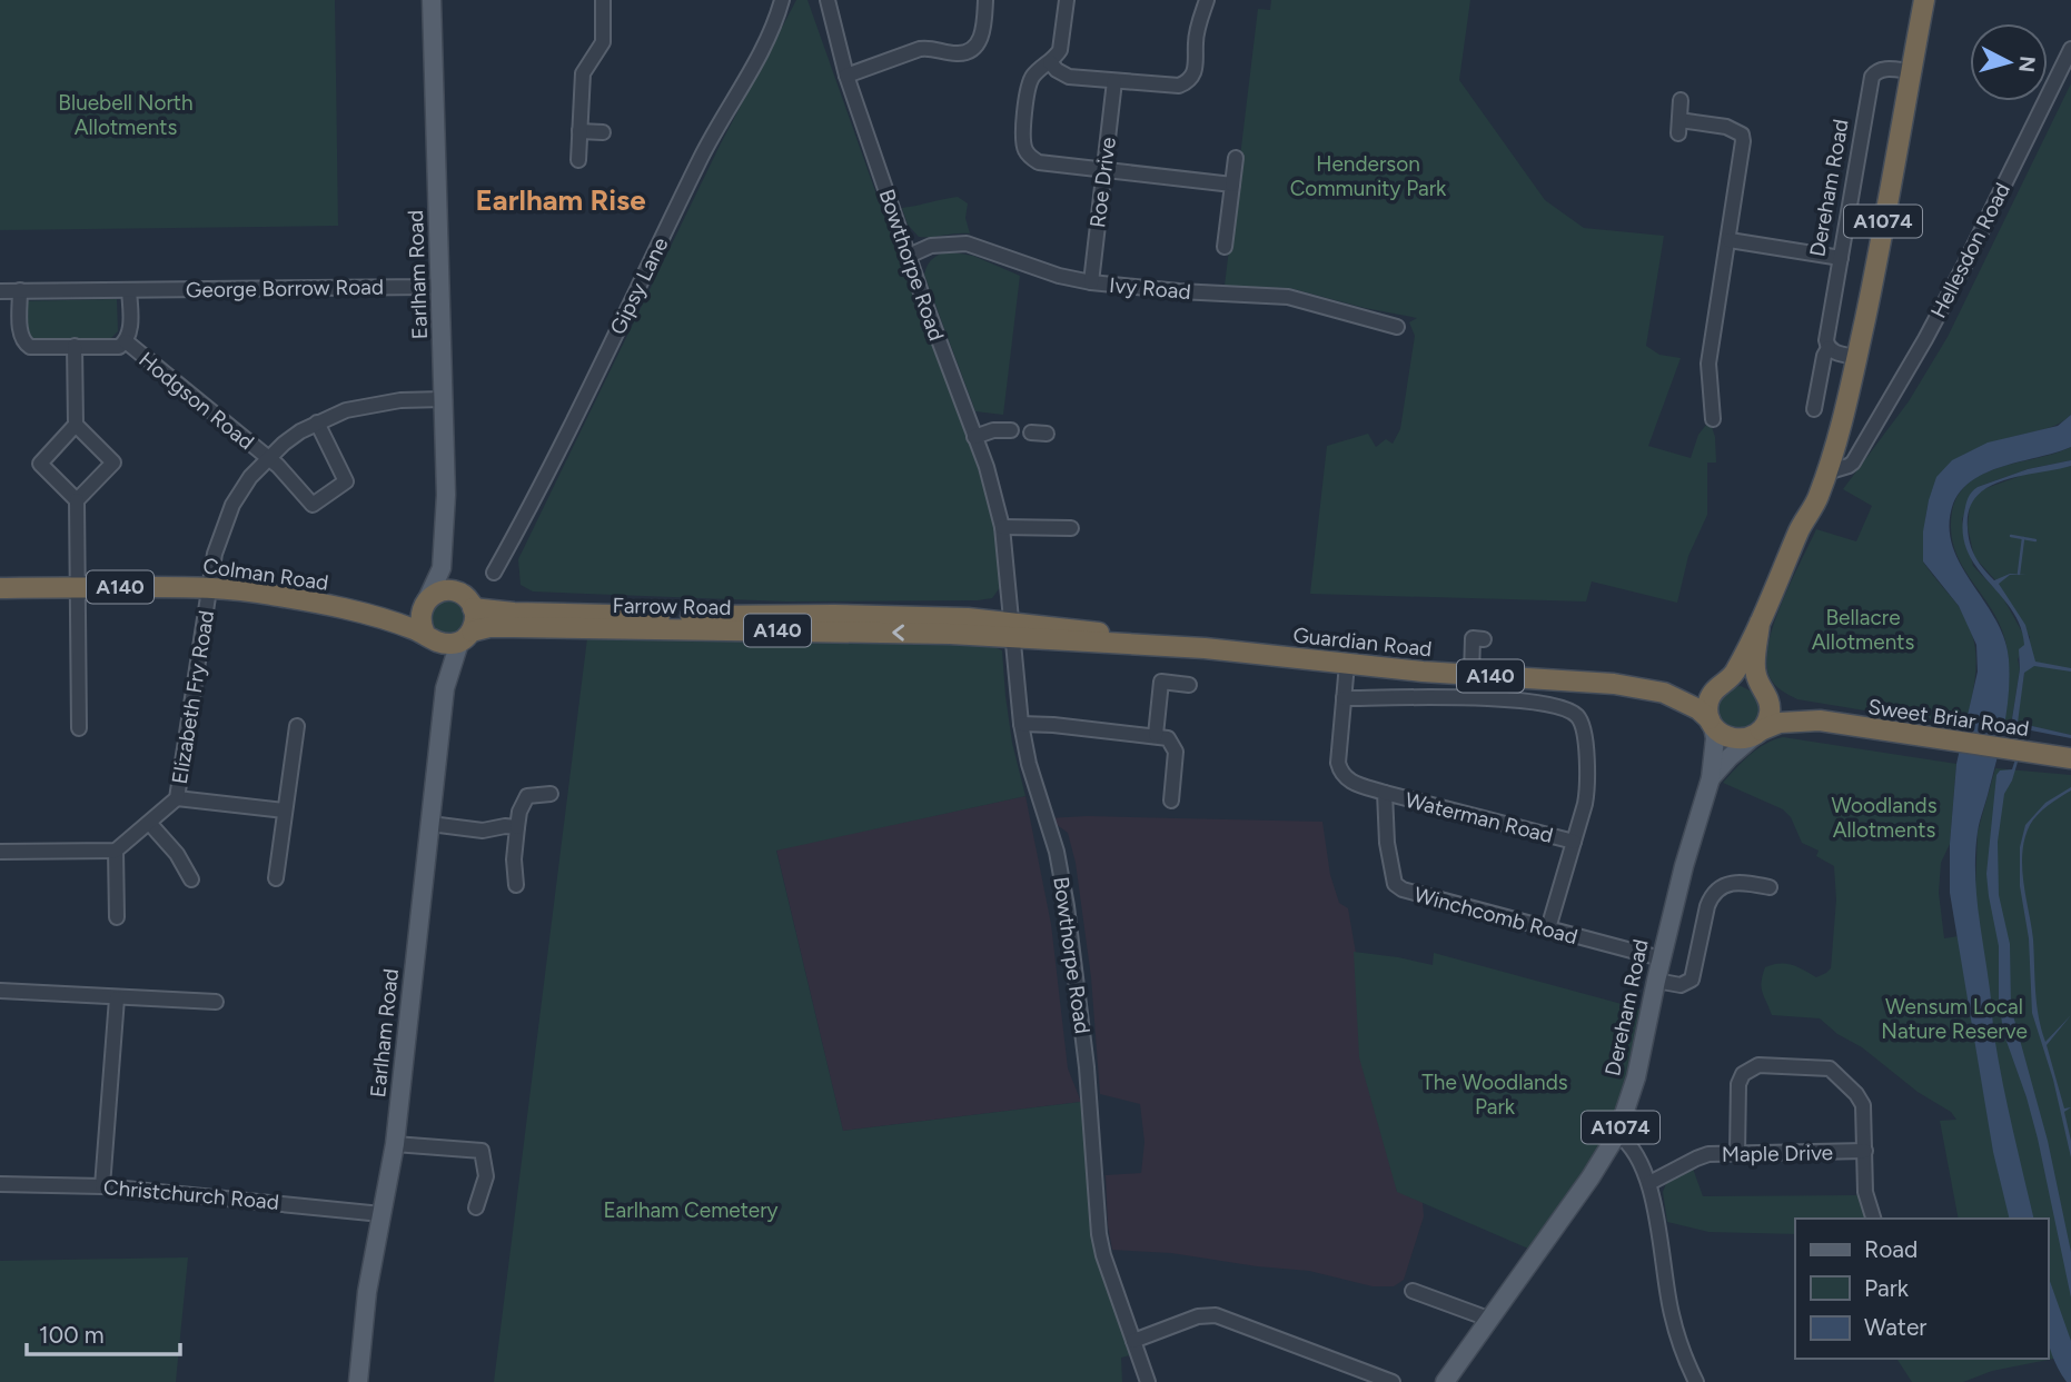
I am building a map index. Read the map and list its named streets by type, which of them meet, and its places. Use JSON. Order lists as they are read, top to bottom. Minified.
{"streets":{"highway":["Dereham Road","A1074","Colman Road","A140","Farrow Road","Guardian Road","Sweet Briar Road"],"main road":["Earlham Road"],"street":["Roe Drive","Hellesdon Road","Bowthorpe Road","Gipsy Lane","George Borrow Road","Ivy Road","Hodgson Road","Elizabeth Fry Road","Waterman Road","Winchcomb Road","Maple Drive","Christchurch Road"]},"crossings":[["Roe Drive","Ivy Road"],["Dereham Road","Hellesdon Road"],["Dereham Road","A140"],["Dereham Road","Guardian Road"],["Dereham Road","Sweet Briar Road"],["Dereham Road","Winchcomb Road"],["Bowthorpe Road","Ivy Road"],["Bowthorpe Road","Farrow Road"],["Bowthorpe Road","Guardian Road"],["Earlham Road","George Borrow Road"],["Earlham Road","Colman Road"],["Earlham Road","Farrow Road"],["Earlham Road","Elizabeth Fry Road"],["Earlham Road","Christchurch Road"],["Hodgson Road","Elizabeth Fry Road"],["Colman Road","Farrow Road"],["Colman Road","Elizabeth Fry Road"],["A140","Guardian Road"],["A140","Sweet Briar Road"],["Farrow Road","Guardian Road"],["Guardian Road","Sweet Briar Road"],["Waterman Road","Winchcomb Road"]],"districts":["Earlham Rise"],"parks":["Bluebell North Allotments","Henderson Community Park","Bellacre Allotments","Woodlands Allotments","Wensum Local Nature Reserve","The Woodlands Park","Earlham Cemetery"],"legend":["Road","Park","Water"],"scale_bar":"100 m","north":"right"}
